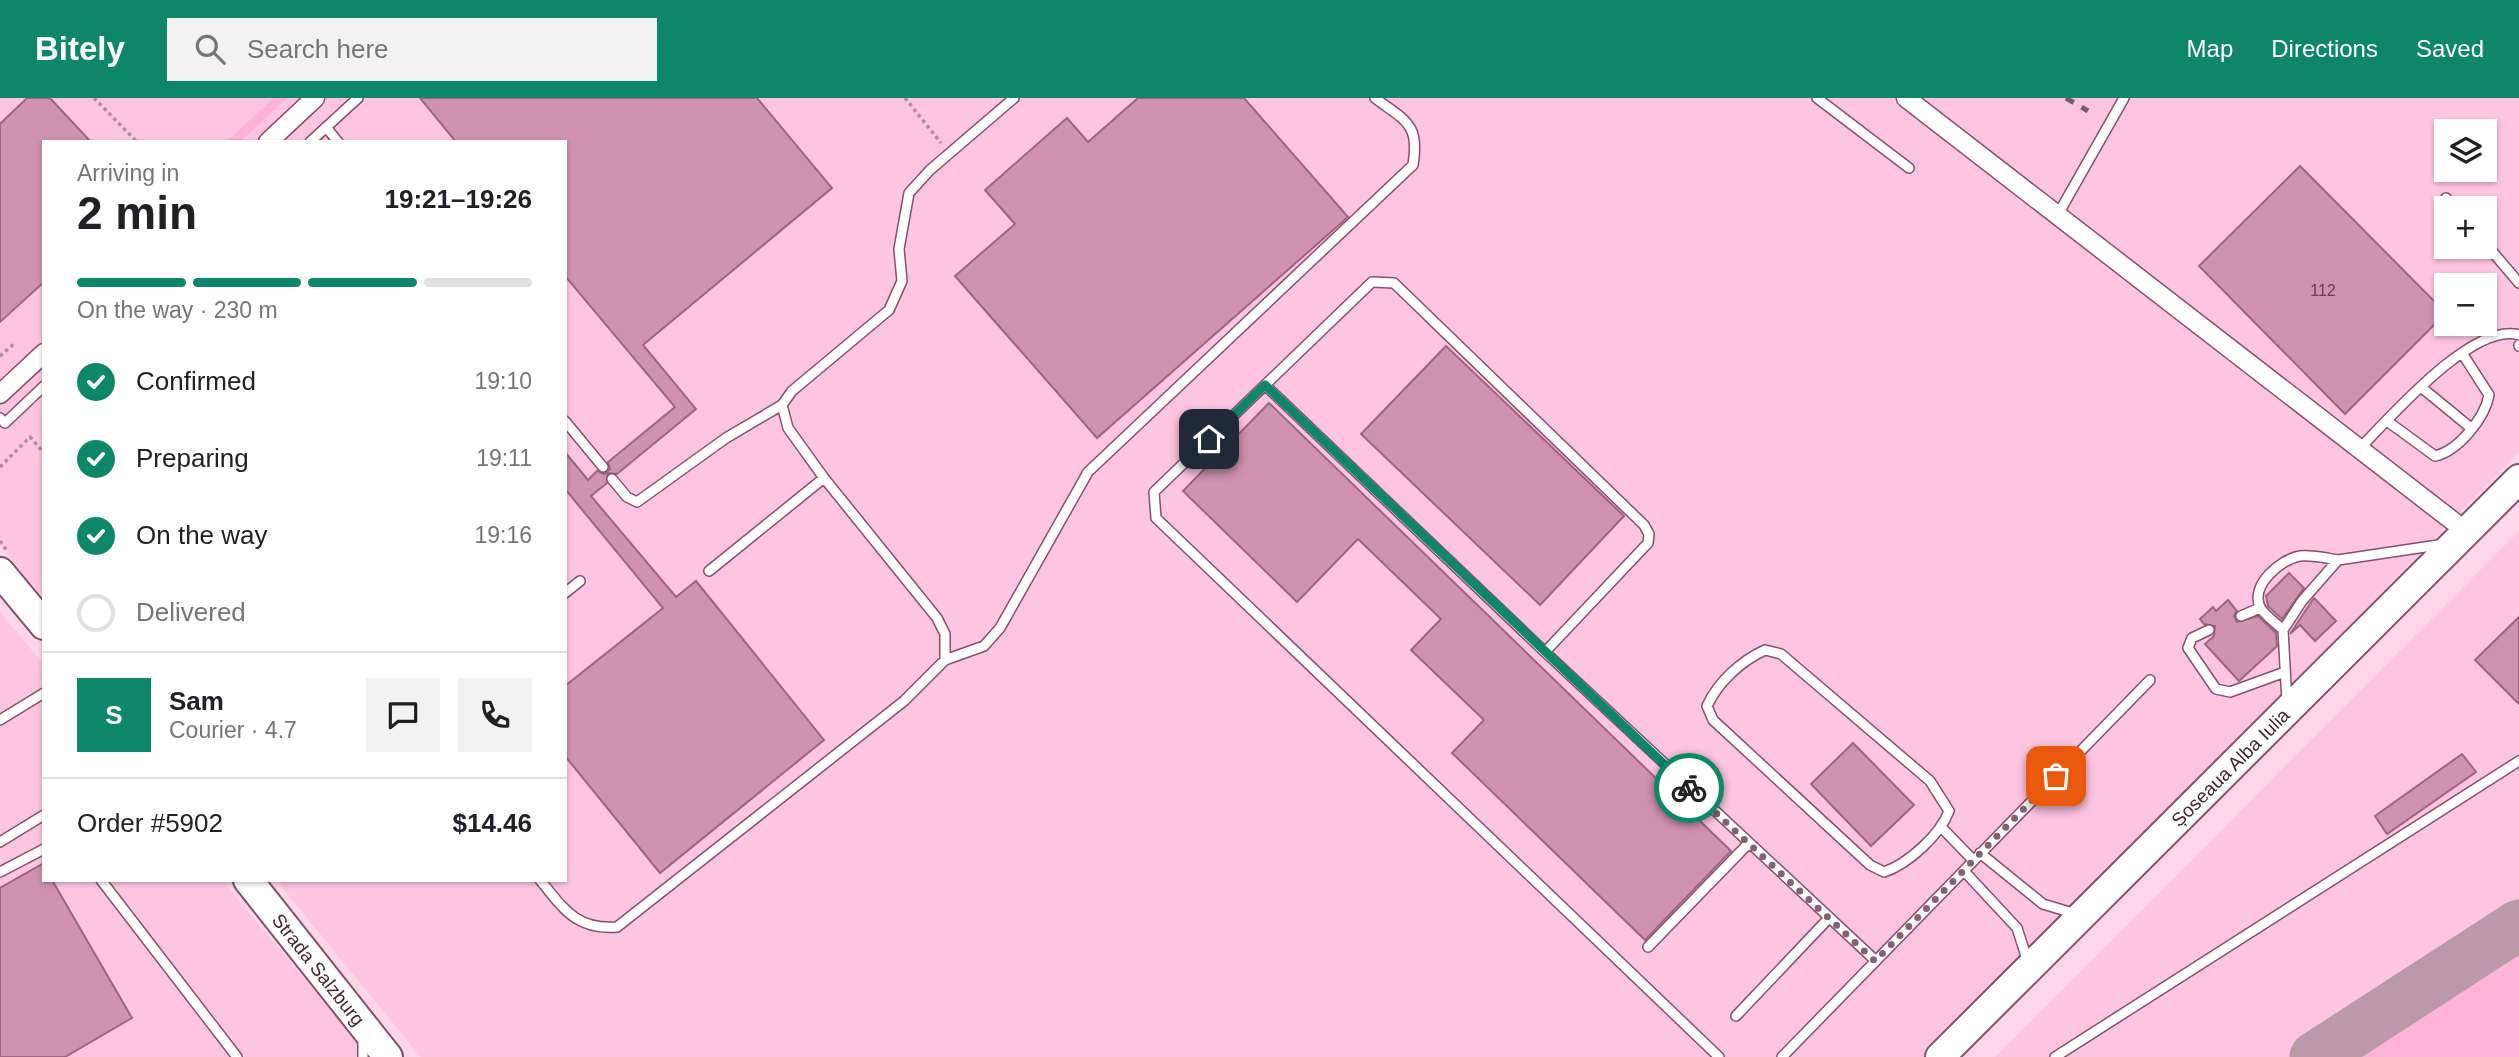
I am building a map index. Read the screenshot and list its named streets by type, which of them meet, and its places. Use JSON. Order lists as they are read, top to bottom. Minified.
{"streets":{"main road":["Șoseaua Alba Iulia","Strada Salzburg"]},"house_numbers":["112"],"page":{"header":"Bitely","search":"Search here","nav":["Map","Directions","Saved"],"map_buttons":["+","−"],"heading":["2 min","Arriving in","19:21–19:26"],"panel":["Sam","Courier · 4.7","Order #5902","$14.46"],"bar":"On the way · 230 m","list":[["Confirmed","19:10"],["Preparing","19:11"],["On the way","19:16"],"Delivered"],"round":"S"}}
